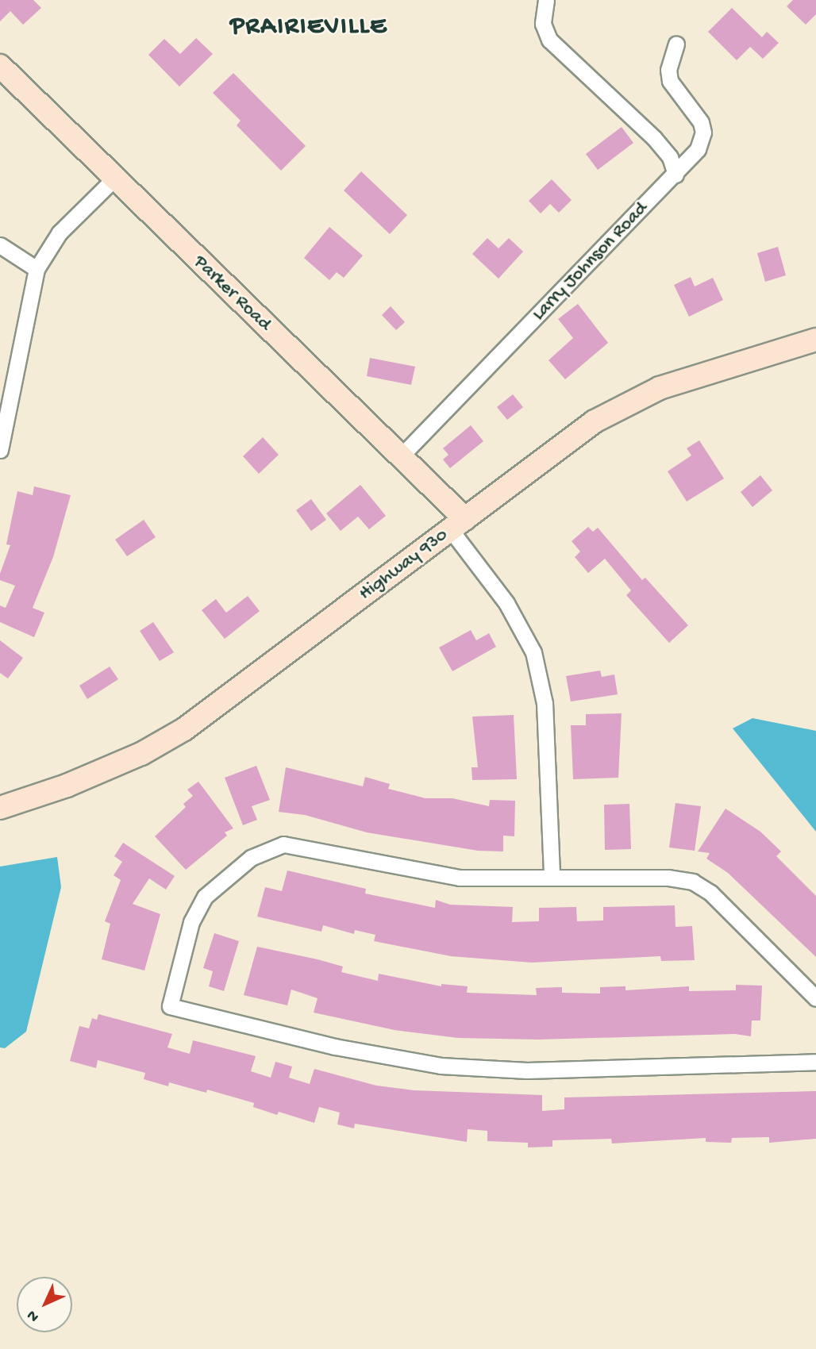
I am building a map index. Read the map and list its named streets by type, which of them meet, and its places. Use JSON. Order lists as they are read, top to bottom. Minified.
{"streets":{"street":["Larry Johnson Road","Parker Road","Highway 930"]},"crossings":[["Larry Johnson Road","Parker Road"],["Parker Road","Highway 930"]],"districts":["PRAIRIEVILLE"],"north":"bottom left"}
